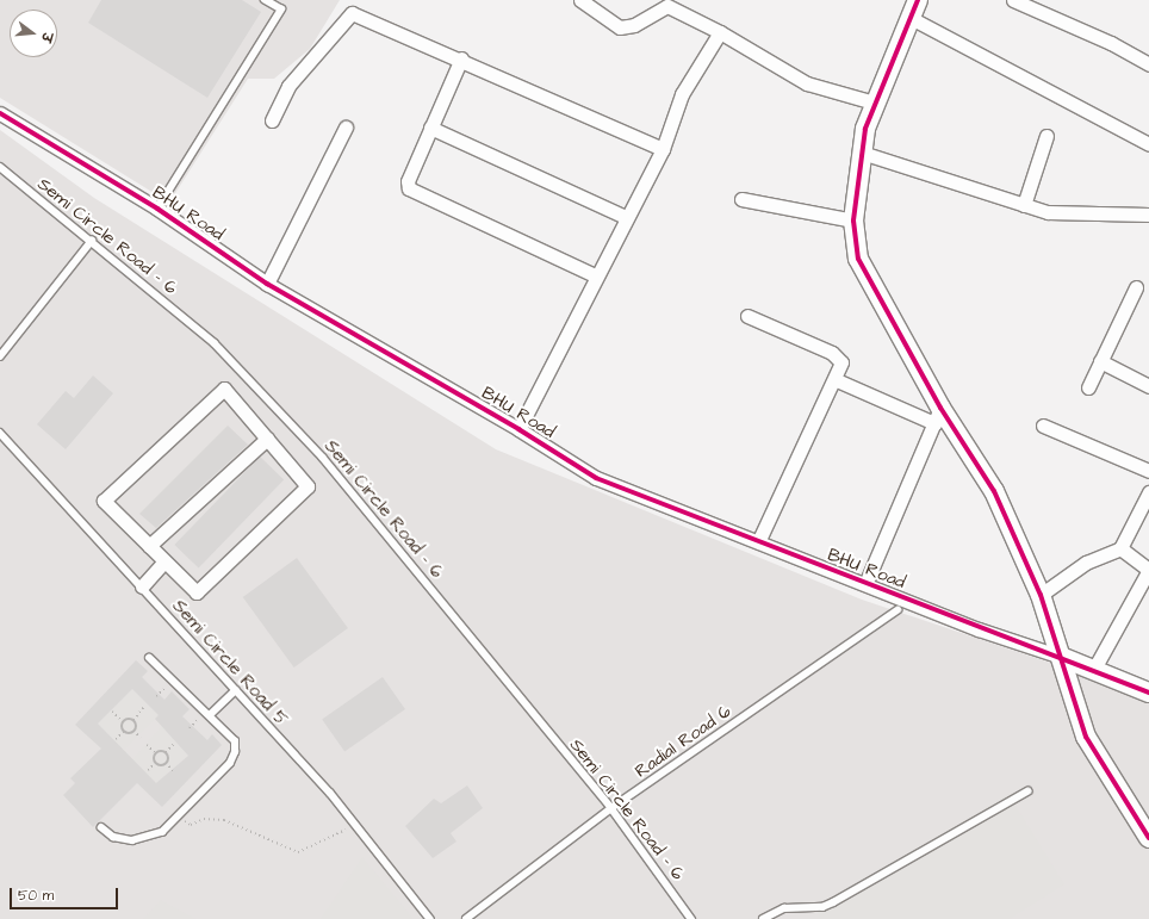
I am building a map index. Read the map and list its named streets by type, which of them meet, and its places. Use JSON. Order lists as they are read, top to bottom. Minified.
{"streets":{"street":["BHU Road"],"lane":["Semi Circle Road - 6","Semi Circle Road 5","Radial Road 6"]},"crossings":[["Semi Circle Road - 6","Radial Road 6"]],"scale_bar":"50 m","north":"right"}
